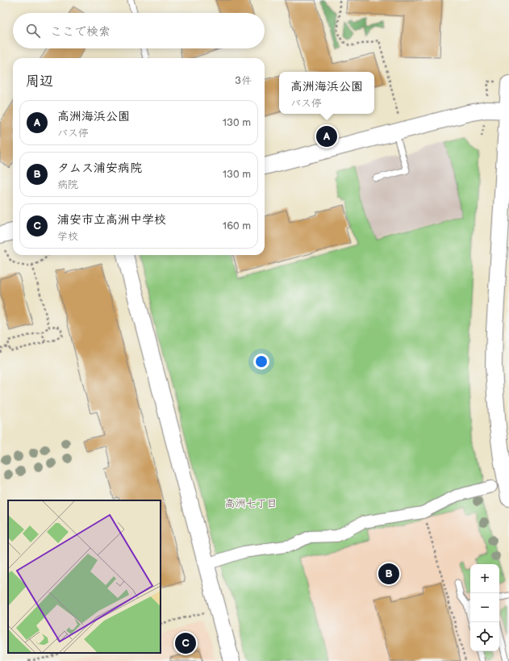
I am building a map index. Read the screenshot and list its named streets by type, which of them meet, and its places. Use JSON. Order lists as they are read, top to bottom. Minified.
{"districts":["高洲七丁目"],"page":{"search":"ここで検索","heading":["周辺","3件"],"popup":["高洲海浜公園","バス停"],"list":[{"mark":"A","name":"高洲海浜公園","note":"バス停","value":"130 m"},{"mark":"B","name":"タムス浦安病院","note":"病院","value":"130 m"},{"mark":"C","name":"浦安市立高洲中学校","note":"学校","value":"160 m"}],"pins":["A","B","C"],"map_buttons":["+","−"]}}
